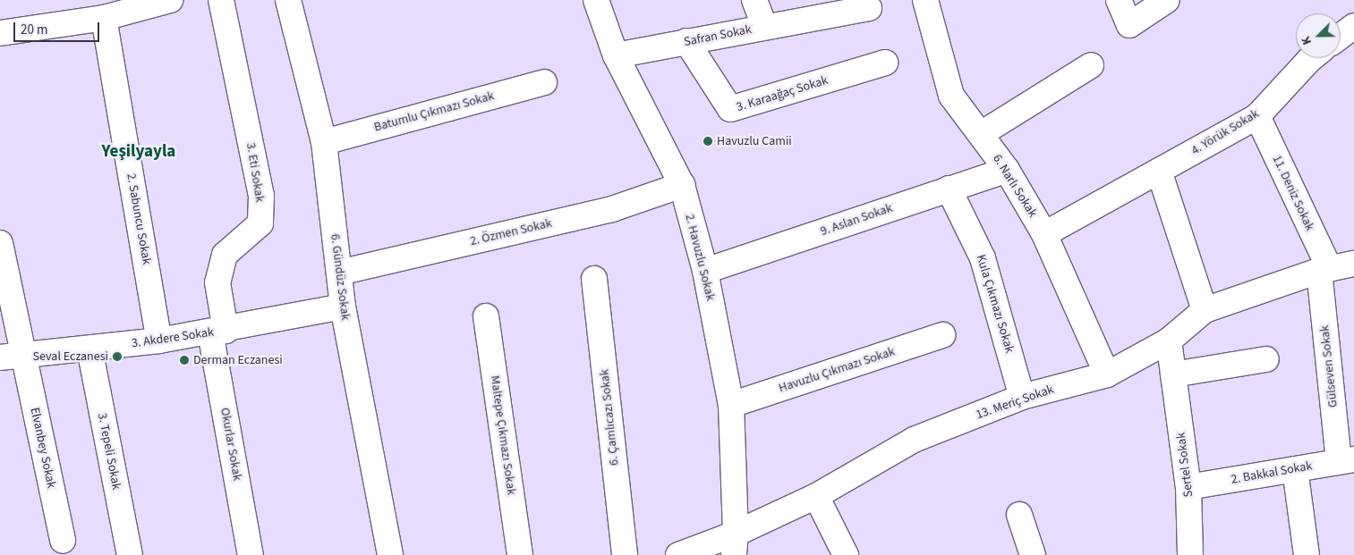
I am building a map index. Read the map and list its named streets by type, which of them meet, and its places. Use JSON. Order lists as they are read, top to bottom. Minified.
{"streets":{"street":["Safran Sokak","3. Karaağaç Sokak","Batumlu Çıkmazı Sokak","4. Yörük Sokak","3. Eti Sokak","6. Narlı Sokak","11. Deniz Sokak","2. Sabuncu Sokak","9. Aslan Sokak","2. Özmen Sokak","2. Havuzlu Sokak","6. Gündüz Sokak","Kula Çıkmazı Sokak","3. Akdere Sokak","Gülseven Sokak","Havuzlu Çıkmazı Sokak","13. Meriç Sokak","6. Çamlıcazı Sokak","Maltepe Çıkmazı Sokak","Okurlar Sokak","Elvanbey Sokak","3. Tepeli Sokak","Sertel Sokak","2. Bakkal Sokak"]},"crossings":[["Safran Sokak","3. Karaağaç Sokak"],["Safran Sokak","2. Havuzlu Sokak"],["Batumlu Çıkmazı Sokak","6. Gündüz Sokak"],["4. Yörük Sokak","6. Narlı Sokak"],["4. Yörük Sokak","11. Deniz Sokak"],["3. Eti Sokak","3. Akdere Sokak"],["3. Eti Sokak","Okurlar Sokak"],["6. Narlı Sokak","9. Aslan Sokak"],["6. Narlı Sokak","13. Meriç Sokak"],["11. Deniz Sokak","Gülseven Sokak"],["11. Deniz Sokak","13. Meriç Sokak"],["2. Sabuncu Sokak","3. Akdere Sokak"],["9. Aslan Sokak","2. Havuzlu Sokak"],["9. Aslan Sokak","Kula Çıkmazı Sokak"],["2. Özmen Sokak","2. Havuzlu Sokak"],["2. Özmen Sokak","6. Gündüz Sokak"],["2. Havuzlu Sokak","Havuzlu Çıkmazı Sokak"],["2. Havuzlu Sokak","13. Meriç Sokak"],["6. Gündüz Sokak","3. Akdere Sokak"],["Kula Çıkmazı Sokak","13. Meriç Sokak"],["3. Akdere Sokak","Okurlar Sokak"],["3. Akdere Sokak","Elvanbey Sokak"],["3. Akdere Sokak","3. Tepeli Sokak"],["Gülseven Sokak","13. Meriç Sokak"],["Gülseven Sokak","2. Bakkal Sokak"],["13. Meriç Sokak","Sertel Sokak"],["Sertel Sokak","2. Bakkal Sokak"]],"districts":["Yeşilyayla"],"places":["Havuzlu Camii","Seval Eczanesi","Derman Eczanesi"],"scale_bar":"20 m","north":"bottom left"}
